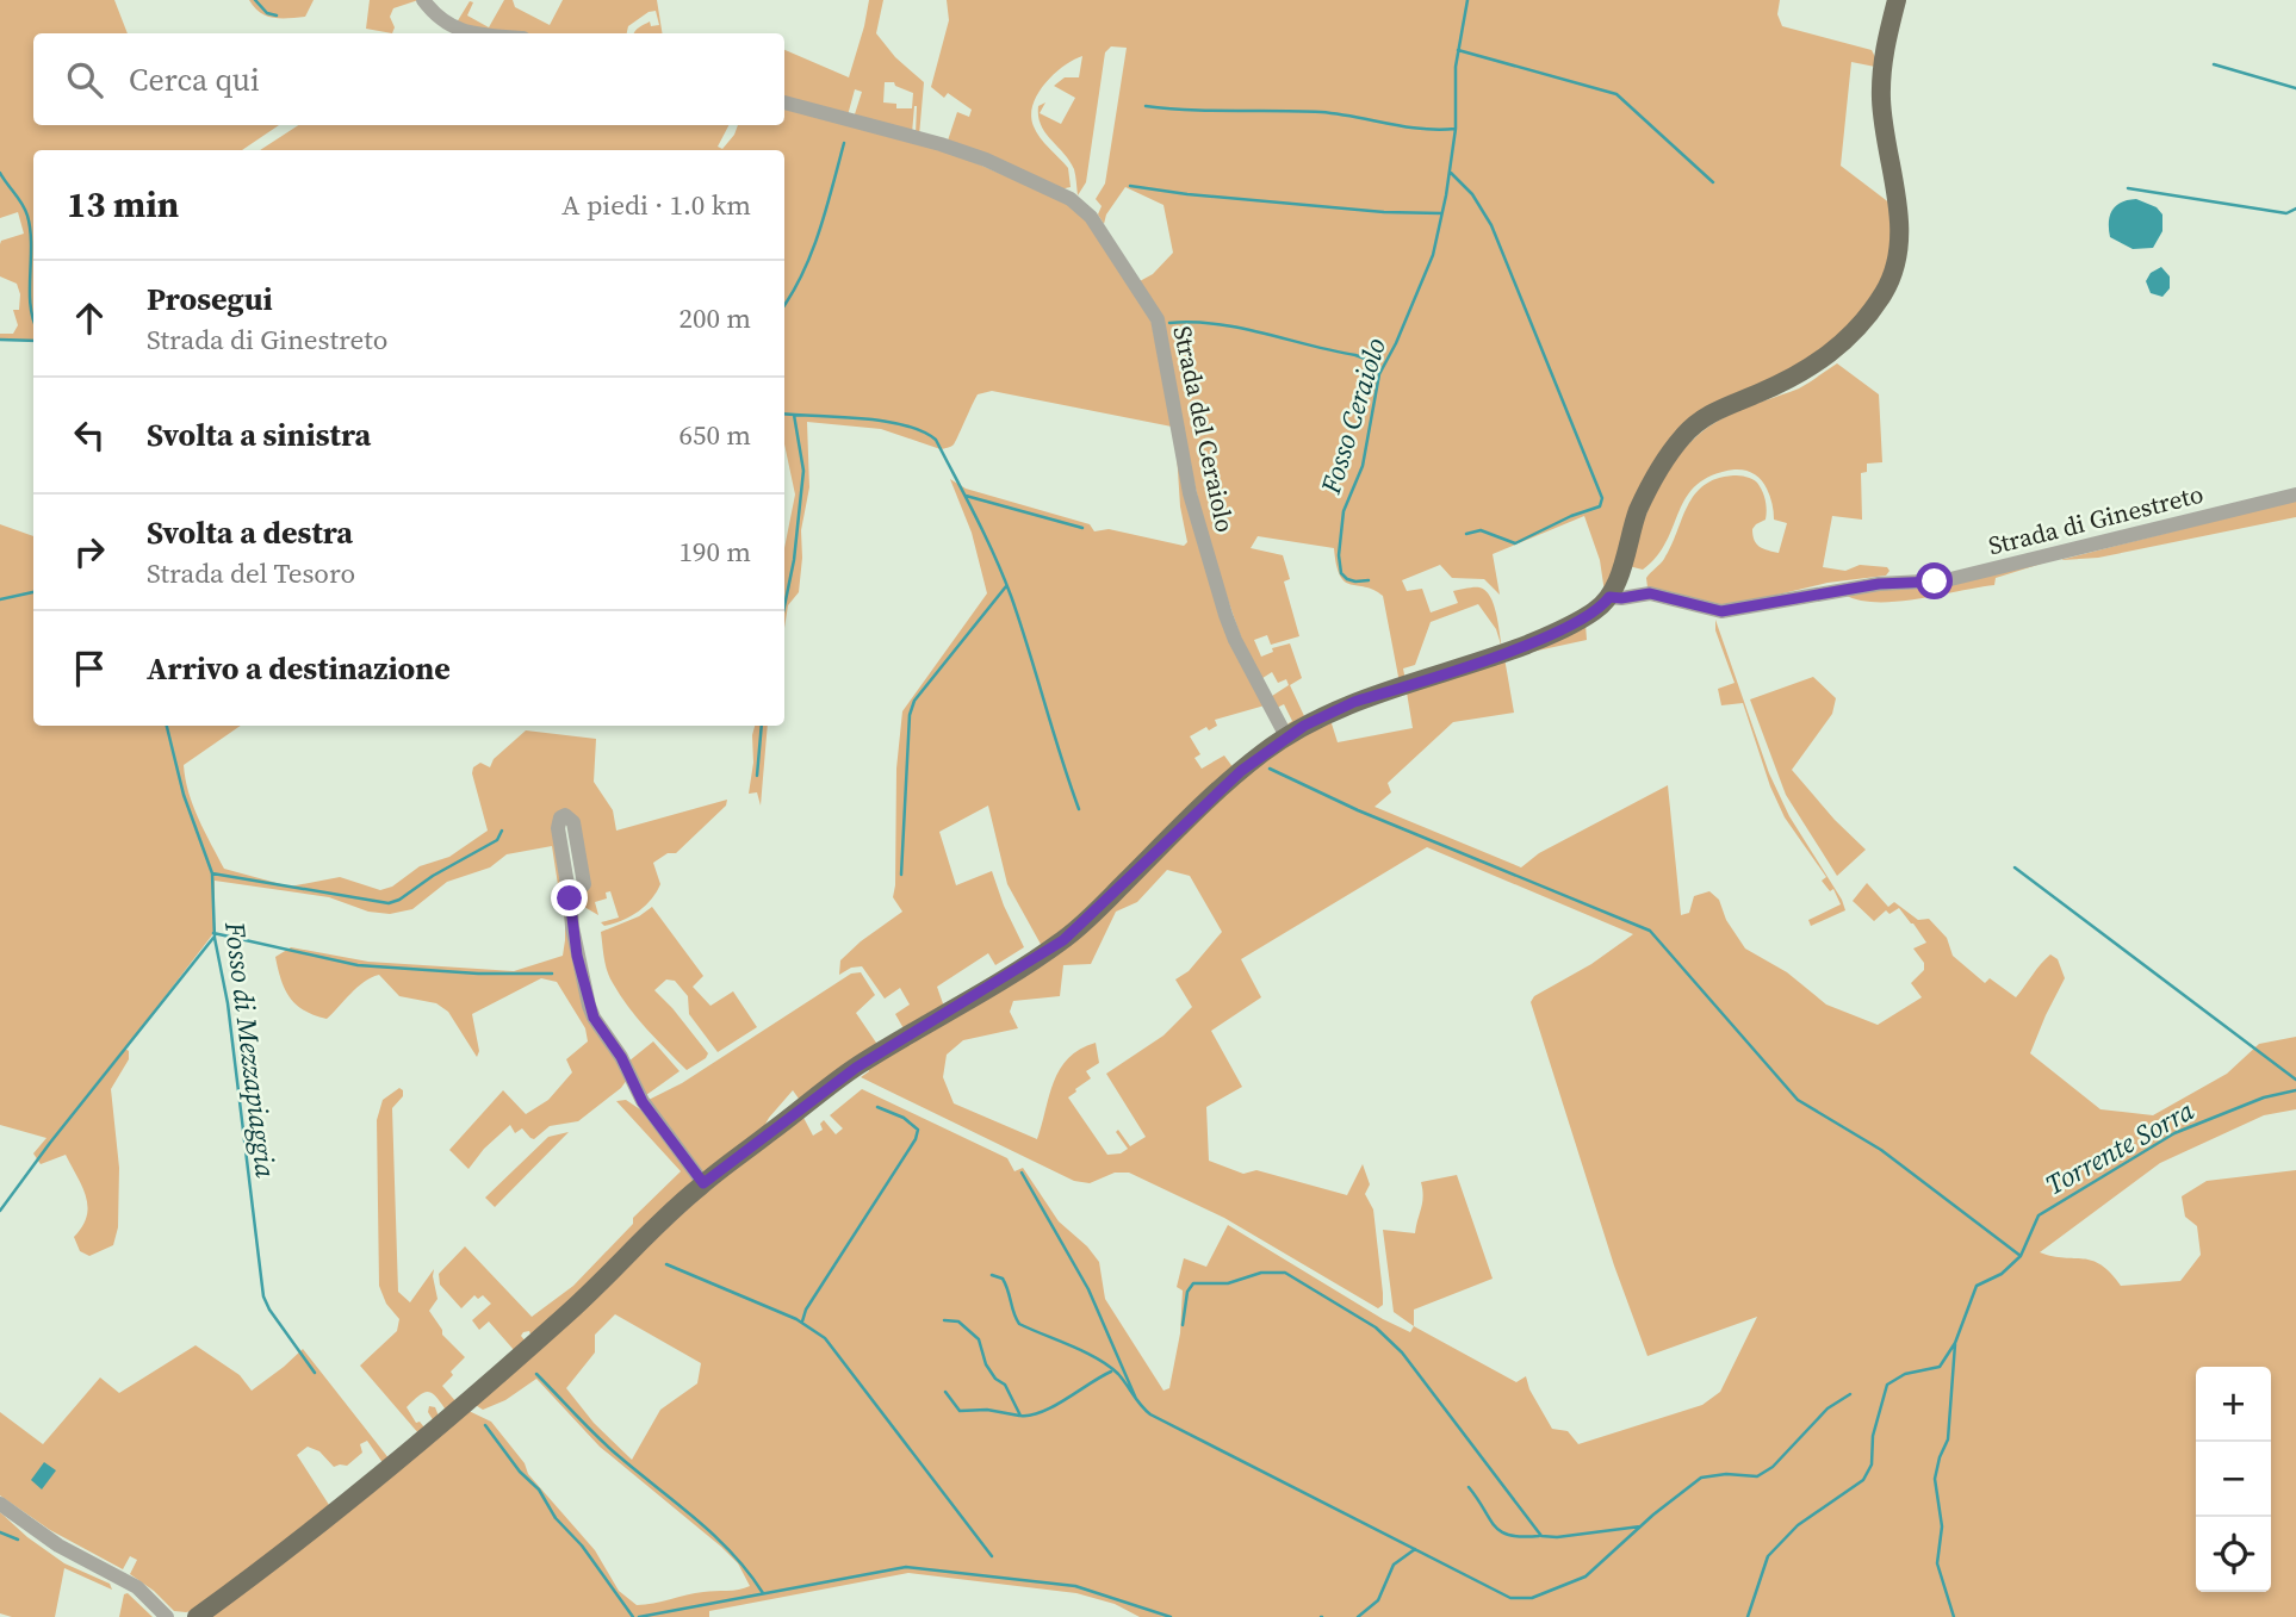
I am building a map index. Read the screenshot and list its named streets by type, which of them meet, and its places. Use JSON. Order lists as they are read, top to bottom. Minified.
{"streets":{"street":["Strada del Ceraiolo","Strada di Ginestreto"]},"water":["Fosso Ceraiolo","Fosso di Mezzapiaggia","Torrente Sorra"],"page":{"search":"Cerca qui","heading":["13 min","A piedi · 1.0 km"],"list":[["Prosegui","Strada di Ginestreto","200 m"],["Svolta a sinistra","650 m"],["Svolta a destra","Strada del Tesoro","190 m"],"Arrivo a destinazione"],"map_buttons":["+","−"]}}
